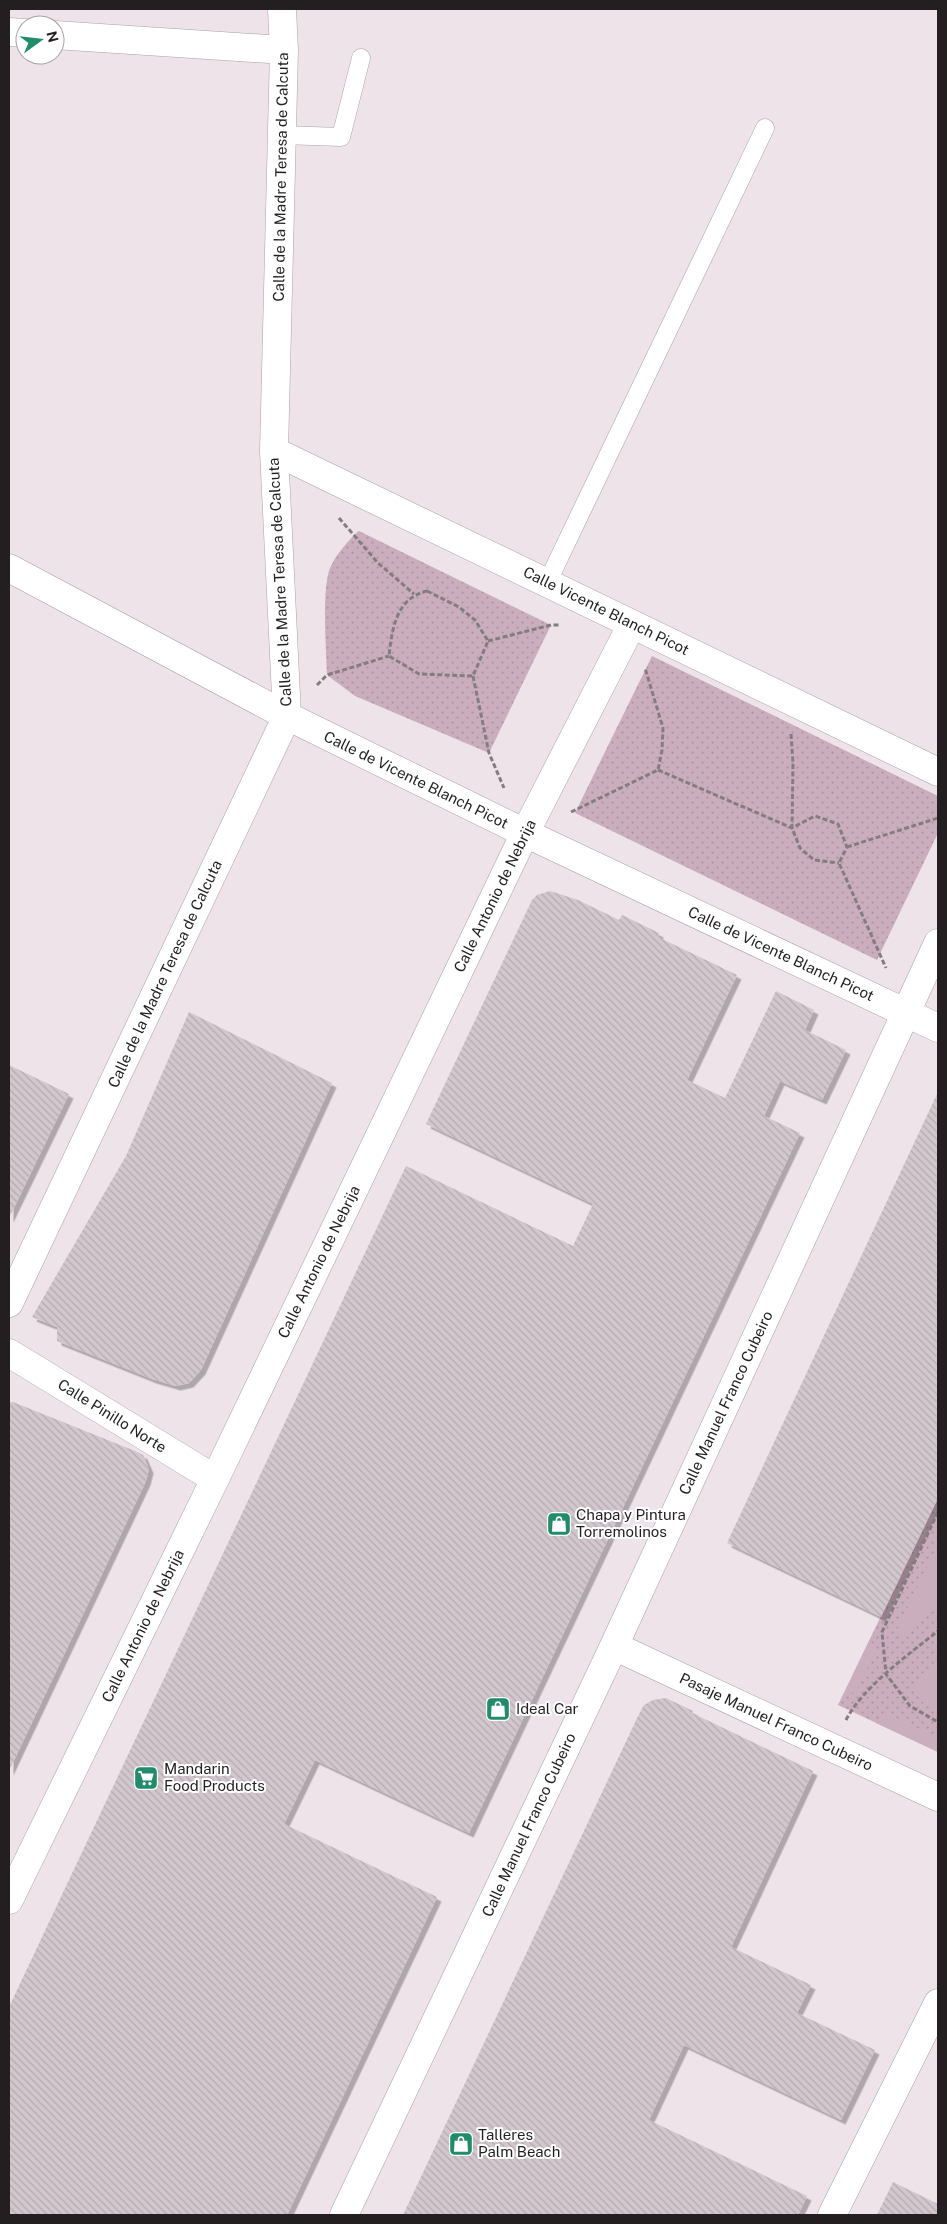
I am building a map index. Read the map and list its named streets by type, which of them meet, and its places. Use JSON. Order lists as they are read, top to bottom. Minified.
{"streets":{"street":["Calle de la Madre Teresa de Calcuta","Calle Vicente Blanch Picot","Calle de Vicente Blanch Picot","Calle Antonio de Nebrija","Calle Manuel Franco Cubeiro","Calle Pinillo Norte","Pasaje Manuel Franco Cubeiro"]},"crossings":[["Calle de la Madre Teresa de Calcuta","Calle Vicente Blanch Picot"],["Calle de la Madre Teresa de Calcuta","Calle de Vicente Blanch Picot"],["Calle Vicente Blanch Picot","Calle Antonio de Nebrija"],["Calle de Vicente Blanch Picot","Calle Antonio de Nebrija"],["Calle de Vicente Blanch Picot","Calle Manuel Franco Cubeiro"],["Calle Antonio de Nebrija","Calle Pinillo Norte"],["Calle Manuel Franco Cubeiro","Pasaje Manuel Franco Cubeiro"]],"places":{"shop":["Chapa y Pintura Torremolinos","Ideal Car","Talleres Palm Beach"],"supermarket":["Mandarin Food Products"]},"north":"right"}
